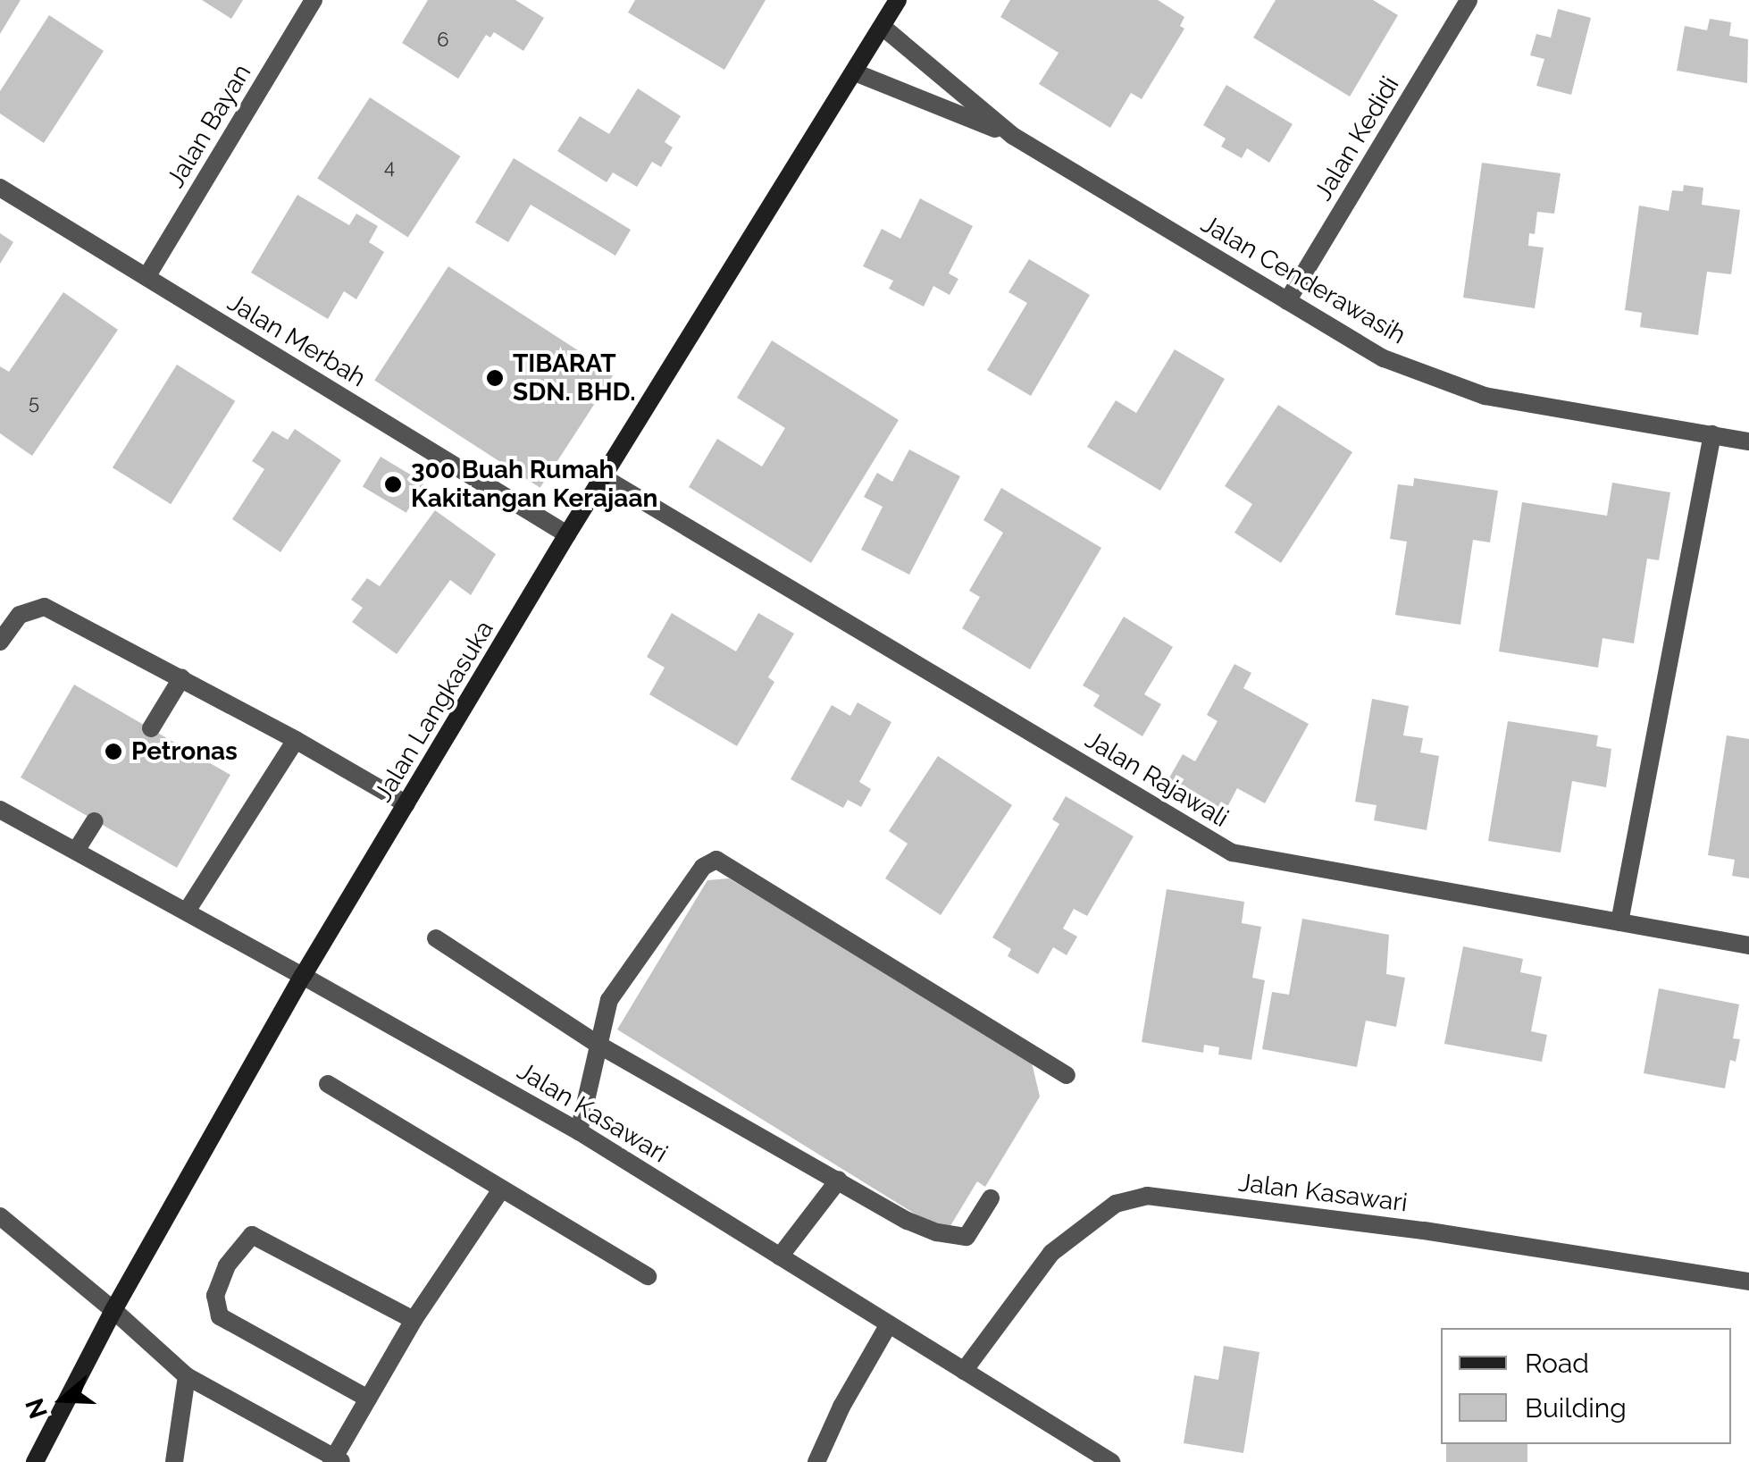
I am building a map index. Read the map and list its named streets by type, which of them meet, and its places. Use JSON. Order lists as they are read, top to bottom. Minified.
{"streets":{"main road":["Jalan Langkasuka"],"street":["Jalan Bayan","Jalan Kedidi","Jalan Cenderawasih","Jalan Merbah","Jalan Rajawali","Jalan Kasawari"]},"crossings":[["Jalan Bayan","Jalan Merbah"],["Jalan Kedidi","Jalan Cenderawasih"],["Jalan Cenderawasih","Jalan Langkasuka"],["Jalan Merbah","Jalan Langkasuka"],["Jalan Langkasuka","Jalan Rajawali"],["Jalan Langkasuka","Jalan Kasawari"]],"places":["TIBARAT SDN. BHD.","300 Buah Rumah Kakitangan Kerajaan","Petronas"],"house_numbers":["6","4","5"],"legend":["Road","Building"],"north":"left"}
